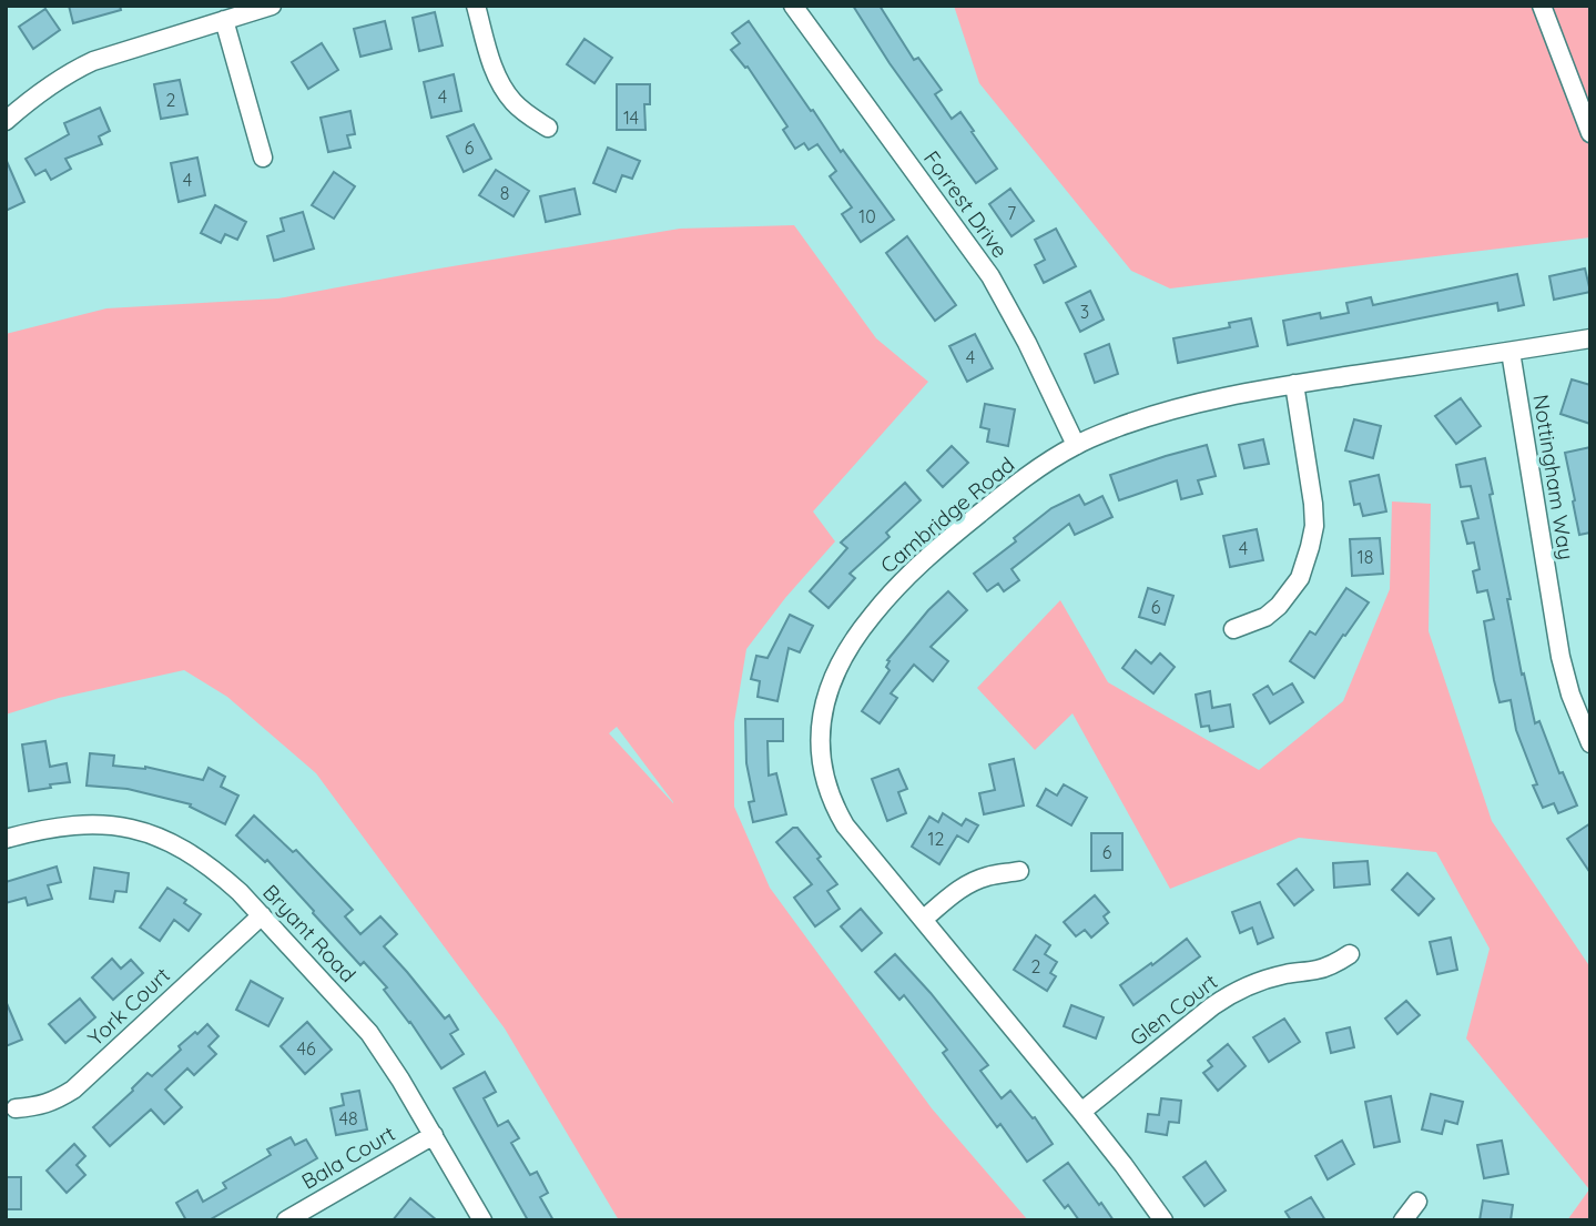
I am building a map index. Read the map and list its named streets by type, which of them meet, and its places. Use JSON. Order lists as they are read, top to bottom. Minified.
{"streets":{"street":["Forrest Drive","Nottingham Way","Cambridge Road","Bryant Road","York Court","Glen Court","Bala Court"]},"crossings":[["Forrest Drive","Cambridge Road"],["Nottingham Way","Cambridge Road"],["Cambridge Road","Glen Court"],["Bryant Road","York Court"],["Bryant Road","Bala Court"]],"house_numbers":["4","2","14","6","4","8","7","10","3","4","4","18","6","12","6","2","46","48"]}
